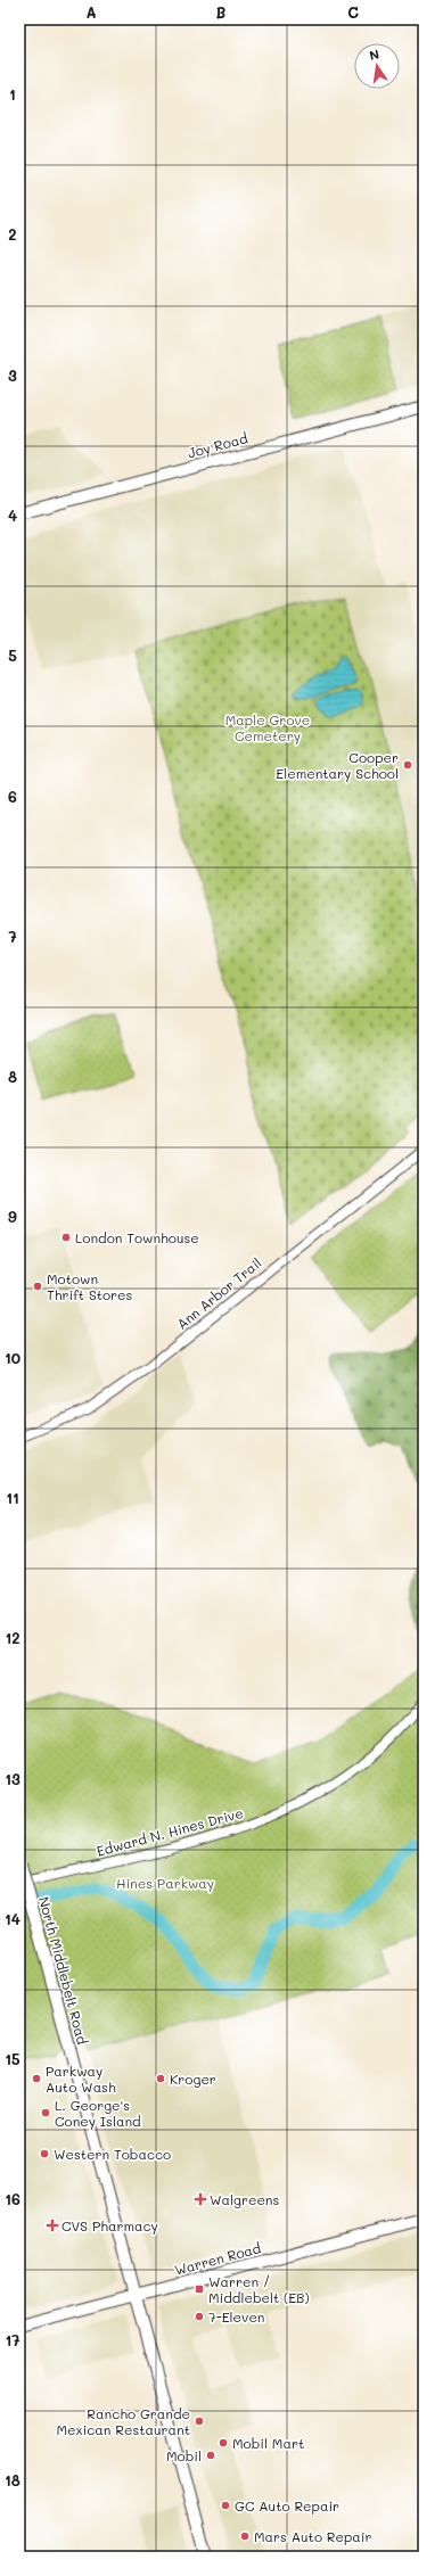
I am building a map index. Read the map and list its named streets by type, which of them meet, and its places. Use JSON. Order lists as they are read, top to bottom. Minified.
{"streets":{"main road":["Joy Road","North Middlebelt Road","Warren Road"],"street":["Ann Arbor Trail","Edward N. Hines Drive"]},"crossings":[["North Middlebelt Road","Warren Road"]],"parks":["Maple Grove Cemetery","Hines Parkway"],"places":{"other":["Cooper Elementary School","London Townhouse","Motown Thrift Stores","Parkway Auto Wash","Kroger","L. George's Coney Island","Western Tobacco","7-Eleven","Rancho Grande Mexican Restaurant","Mobil Mart","Mobil","GC Auto Repair","Mars Auto Repair"],"health":["Walgreens","CVS Pharmacy"],"transit":["Warren / Middlebelt (EB)"]},"north":"top","grid":{"columns":["A","B","C"],"rows":["1","2","3","4","5","6","7","8","9","10","11","12","13","14","15","16","17","18"]}}
